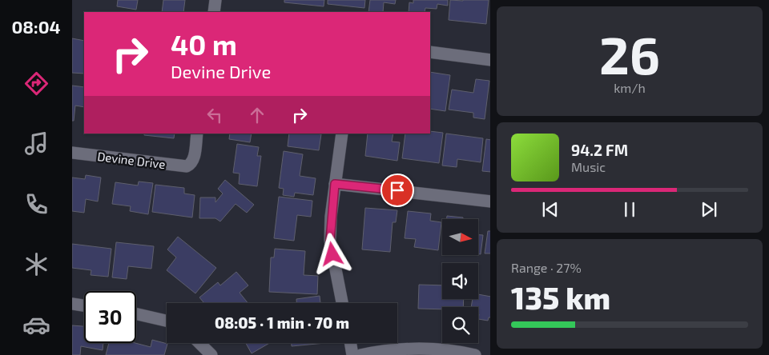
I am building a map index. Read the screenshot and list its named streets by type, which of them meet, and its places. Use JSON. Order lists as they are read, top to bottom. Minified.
{"streets":{"street":["Devine Drive"]},"north":"right","page":{"tabs":"08:04","tile":[["26","km/h"],["Range · 27%","135 km"]],"turn":["40 m","Devine Drive"],"song":["94.2 FM","Music"],"limit":"30","trip":"08:05 · 1 min · 70 m"}}
